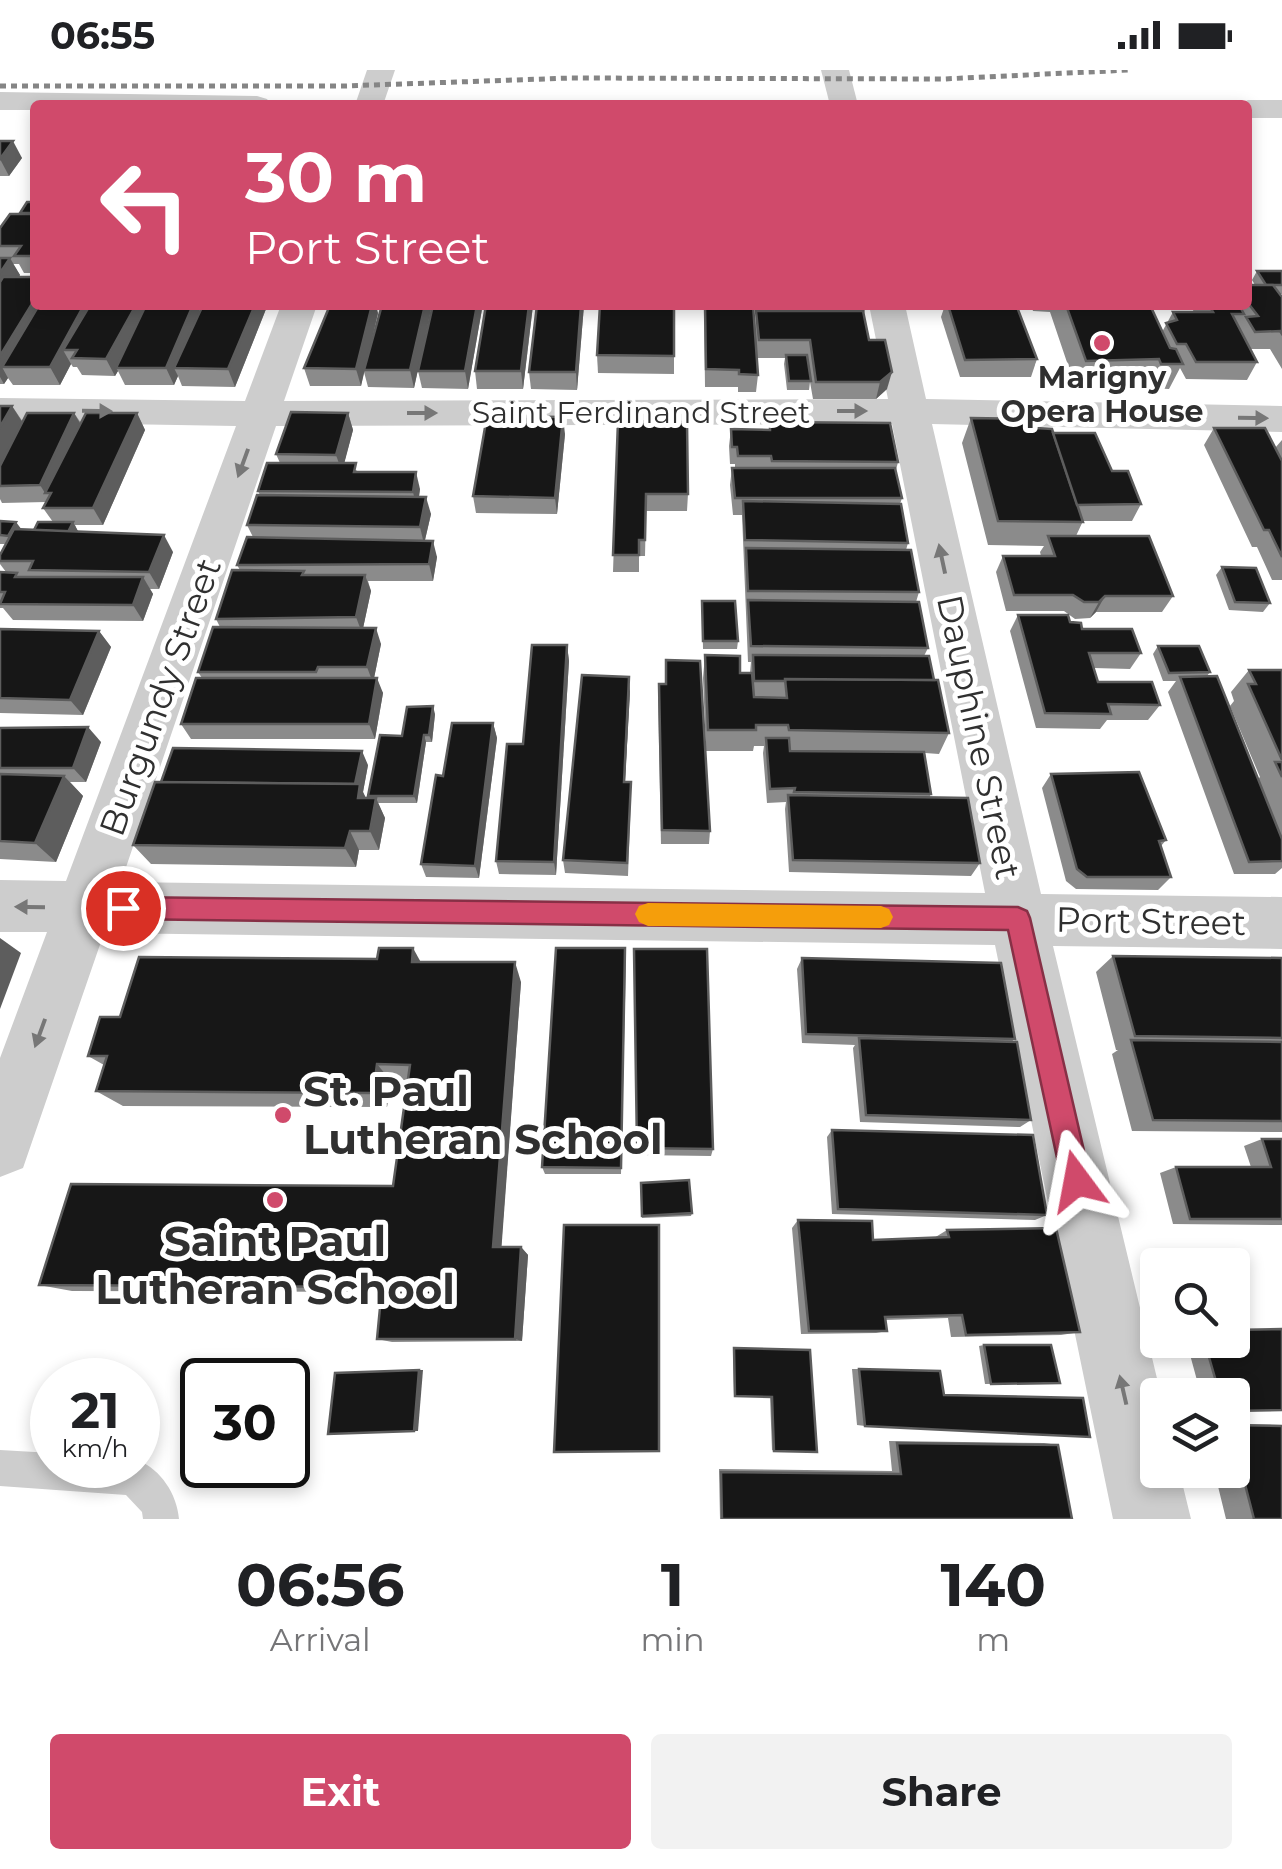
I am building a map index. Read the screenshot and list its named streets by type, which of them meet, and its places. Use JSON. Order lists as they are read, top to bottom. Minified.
{"streets":{"street":["Saint Ferdinand Street","Burgundy Street","Dauphine Street","Port Street"]},"crossings":[["Saint Ferdinand Street","Burgundy Street"],["Saint Ferdinand Street","Dauphine Street"],["Burgundy Street","Port Street"],["Dauphine Street","Port Street"]],"one_way":["Saint Ferdinand Street","Burgundy Street","Dauphine Street"],"places":["Marigny Opera House","St. Paul Lutheran School","Saint Paul Lutheran School"],"page":{"status":"06:55","turn":["30 m","Port Street"],"speed":"21 km/h","limit":"30","eta":["06:56","Arrival","1","min","140","m"],"buttons":["Exit","Share"]}}
